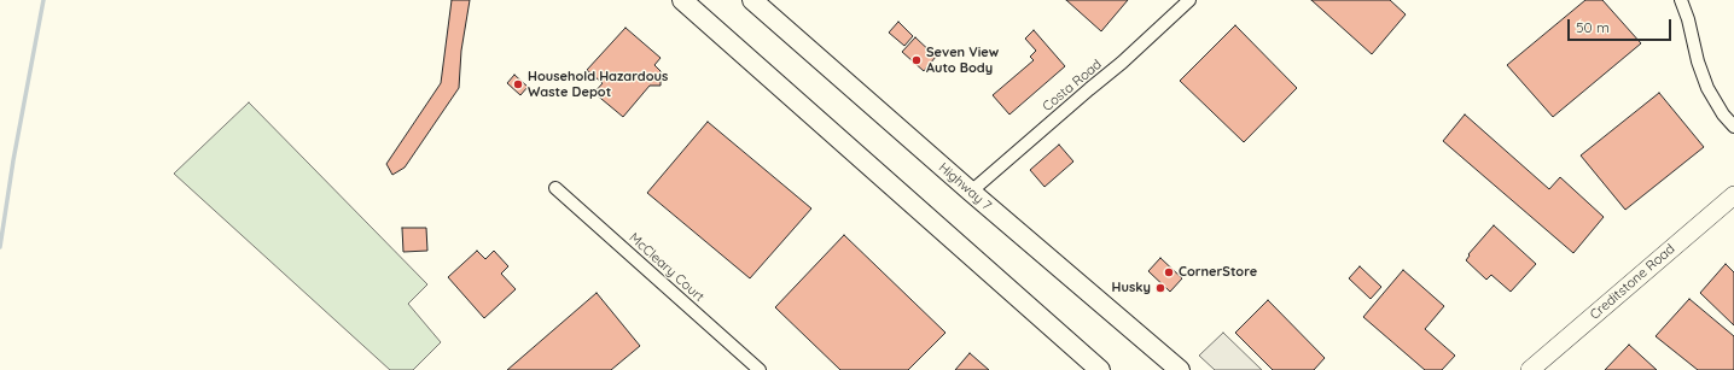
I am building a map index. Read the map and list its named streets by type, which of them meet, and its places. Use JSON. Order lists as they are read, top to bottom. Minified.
{"streets":{"main road":["Highway 7"],"street":["Costa Road","McCleary Court","Creditstone Road"]},"crossings":[["Costa Road","Highway 7"]],"places":["Seven View Auto Body","Household Hazardous Waste Depot","CornerStore","Husky"],"scale_bar":"50 m"}
